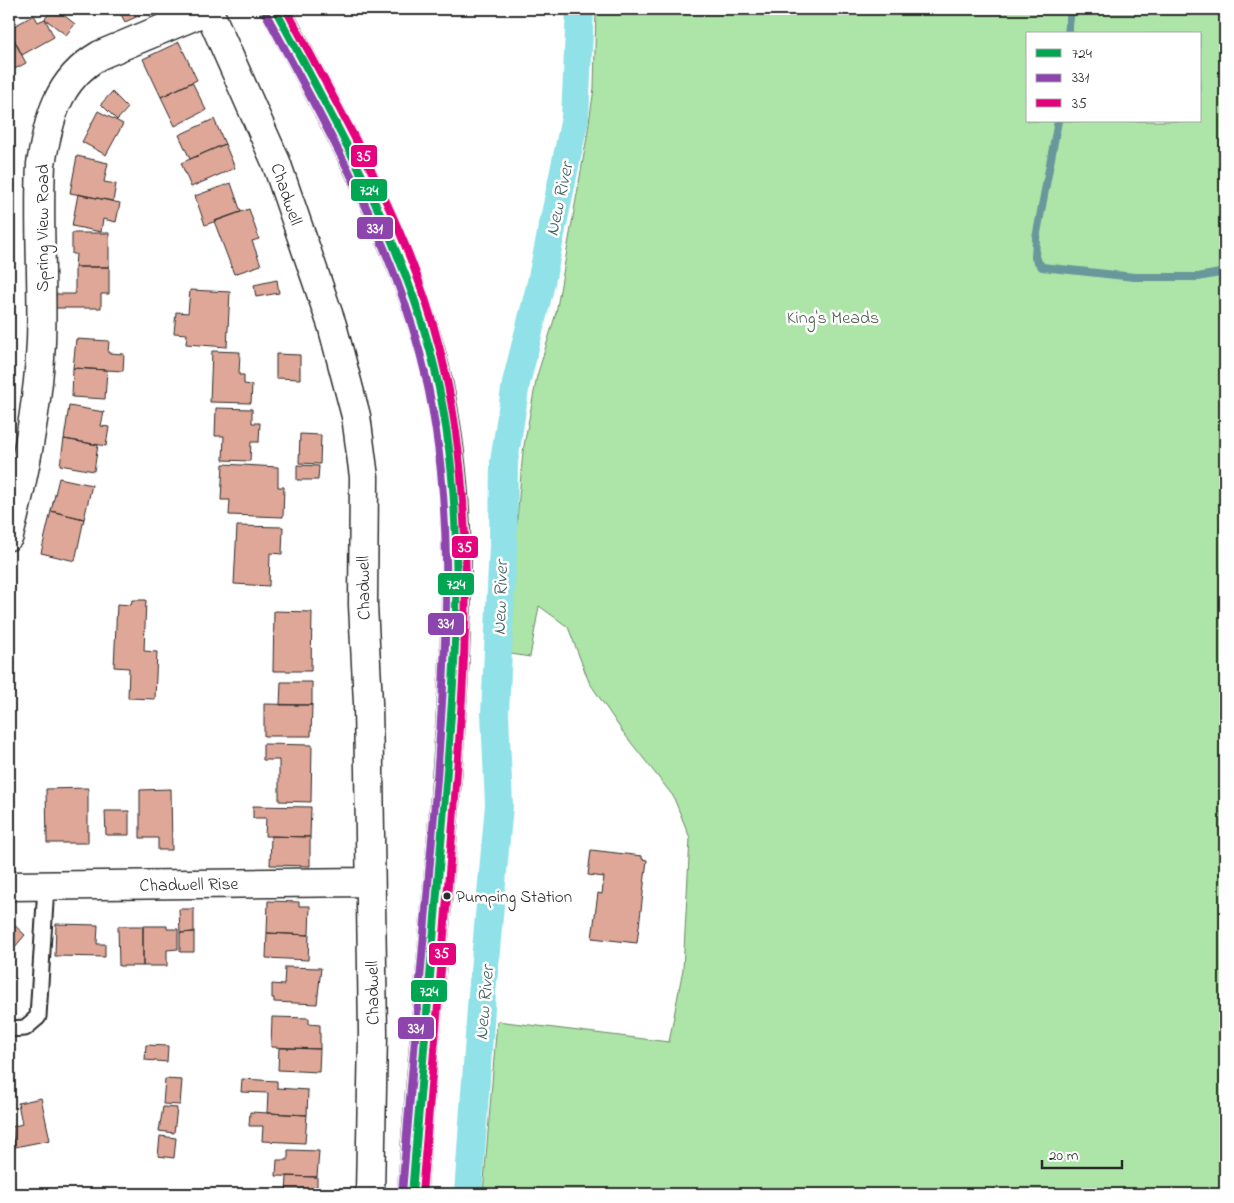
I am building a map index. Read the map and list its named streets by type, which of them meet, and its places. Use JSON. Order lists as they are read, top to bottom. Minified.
{"streets":{"street":["Chadwell","Spring View Road","Chadwell Rise"]},"crossings":[["Chadwell","Spring View Road"],["Chadwell","Chadwell Rise"]],"water":["New River"],"parks":["King's Meads"],"places":["Pumping Station"],"lines":["transit line 724","transit line 35","transit line 331"],"legend":["724","331","35"],"scale_bar":"20 m"}
